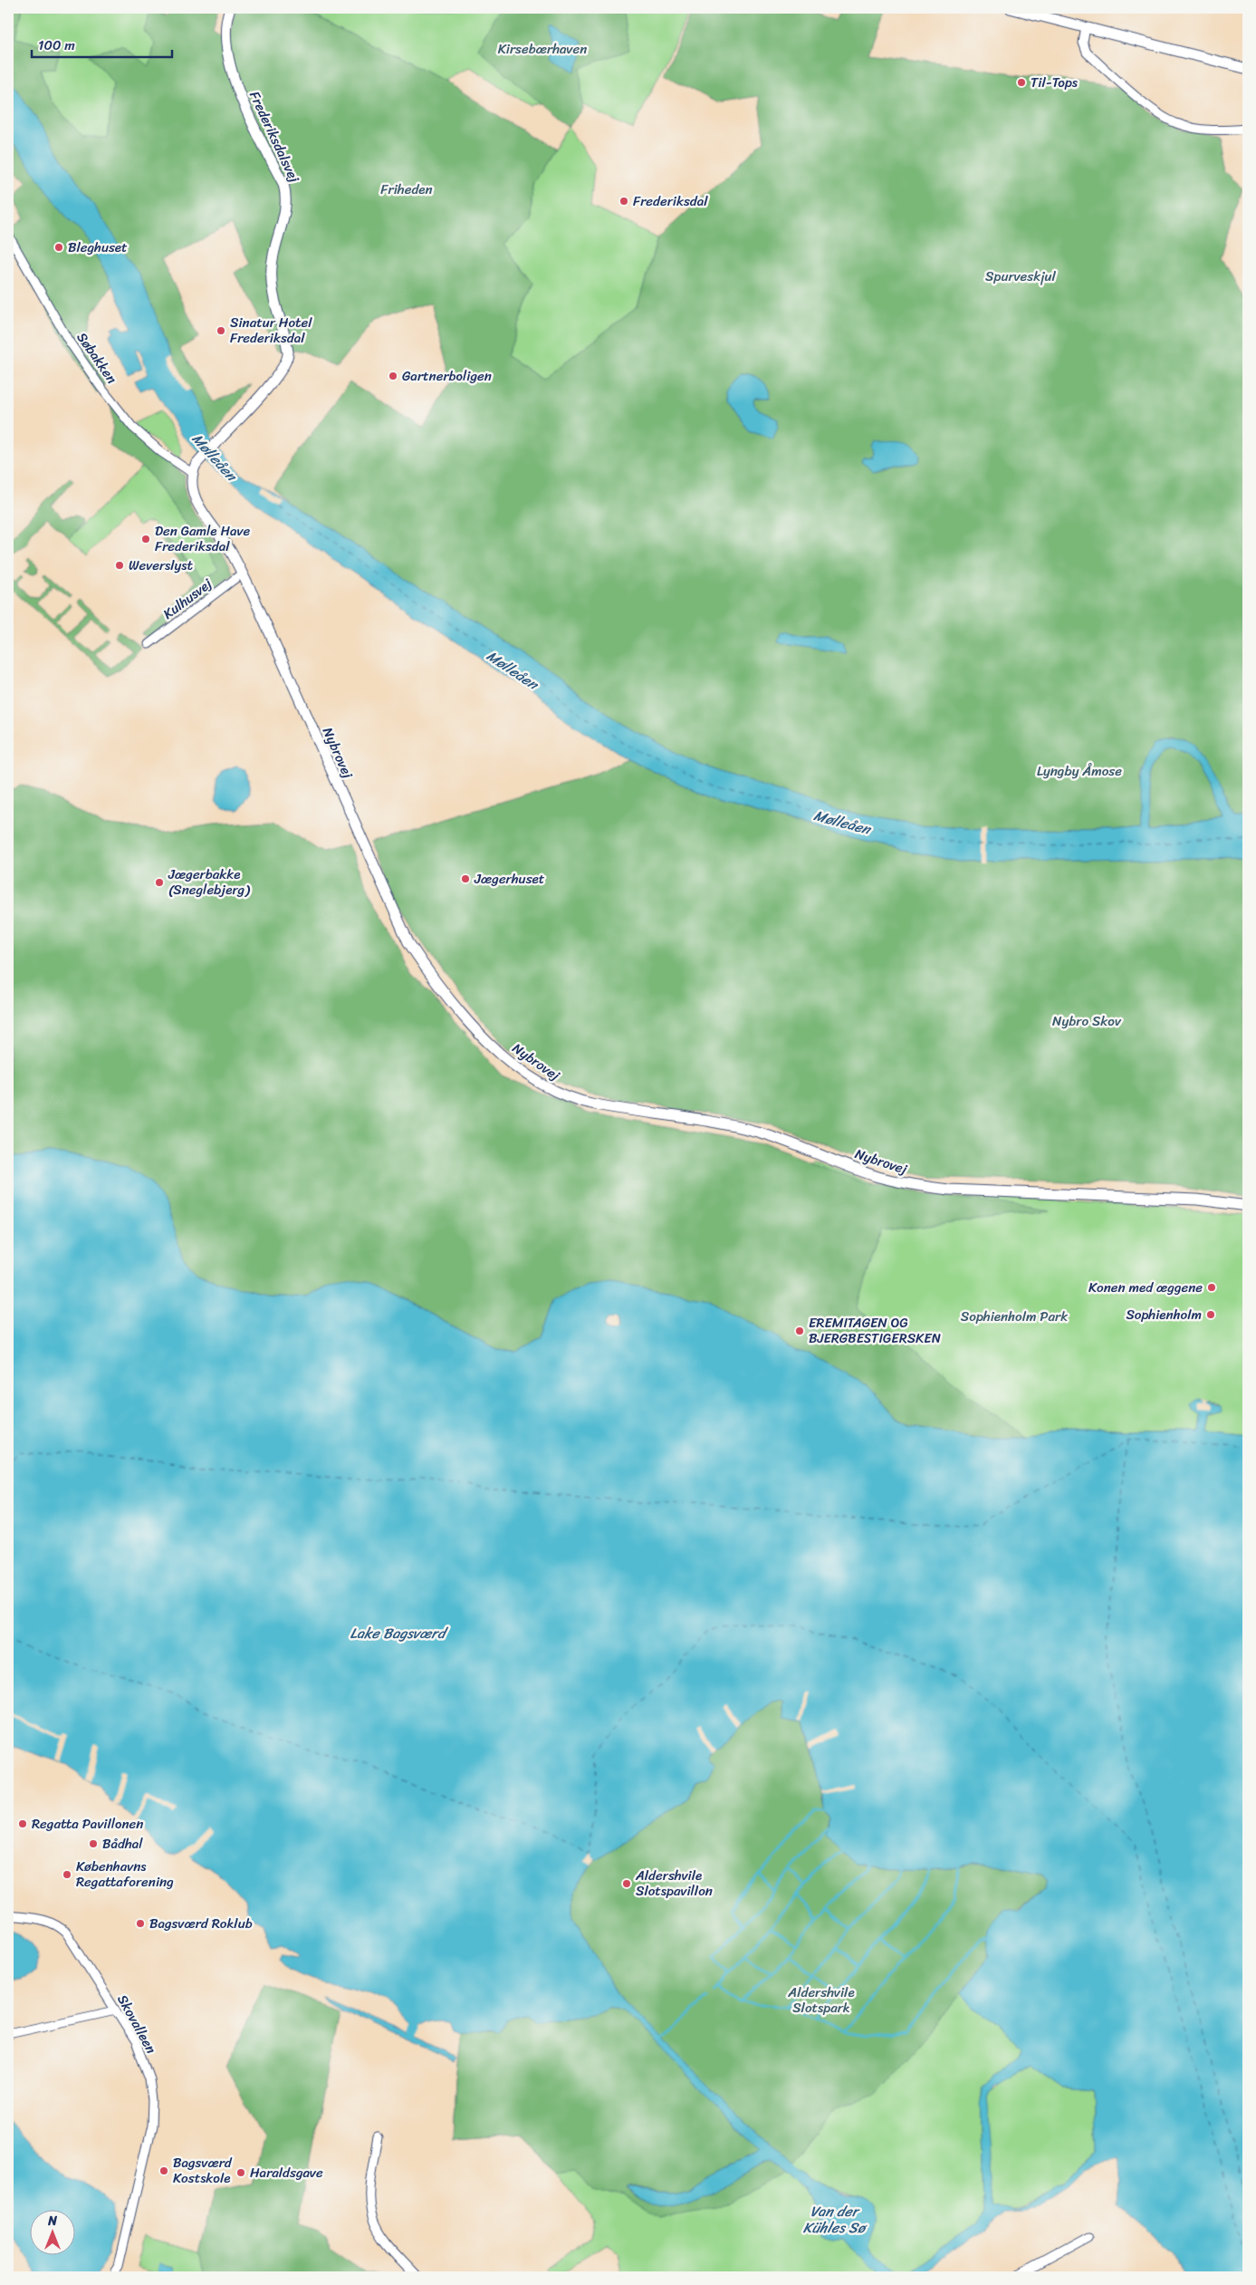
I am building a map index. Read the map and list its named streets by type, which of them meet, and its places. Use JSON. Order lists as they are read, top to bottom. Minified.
{"streets":{"street":["Frederiksdalsvej","Søbakken","Kulhusvej","Nybrovej","Skovalleen"]},"crossings":[["Frederiksdalsvej","Søbakken"],["Frederiksdalsvej","Nybrovej"],["Søbakken","Nybrovej"],["Kulhusvej","Nybrovej"]],"water":["Mølleåen","Lake Bagsværd","Van der Kühles Sø"],"parks":["Kirsebærhaven","Friheden","Spurveskjul","Lyngby Åmose","Nybro Skov","Sophienholm Park","Aldershvile Slotspark"],"places":["Til-Tops","Frederiksdal","Bleghuset","Sinatur Hotel Frederiksdal","Gartnerboligen","Den Gamle Have Frederiksdal","Weverslyst","Jægerhuset","Jægerbakke (Sneglebjerg)","Konen med æggene","Sophienholm","EREMITAGEN OG BJERGBESTIGERSKEN","Regatta Pavillonen","Bådhal","Københavns Regattaforening","Aldershvile Slotspavillon","Bagsværd Roklub","Bagsværd Kostskole","Haraldsgave"],"scale_bar":"100 m","north":"top"}
